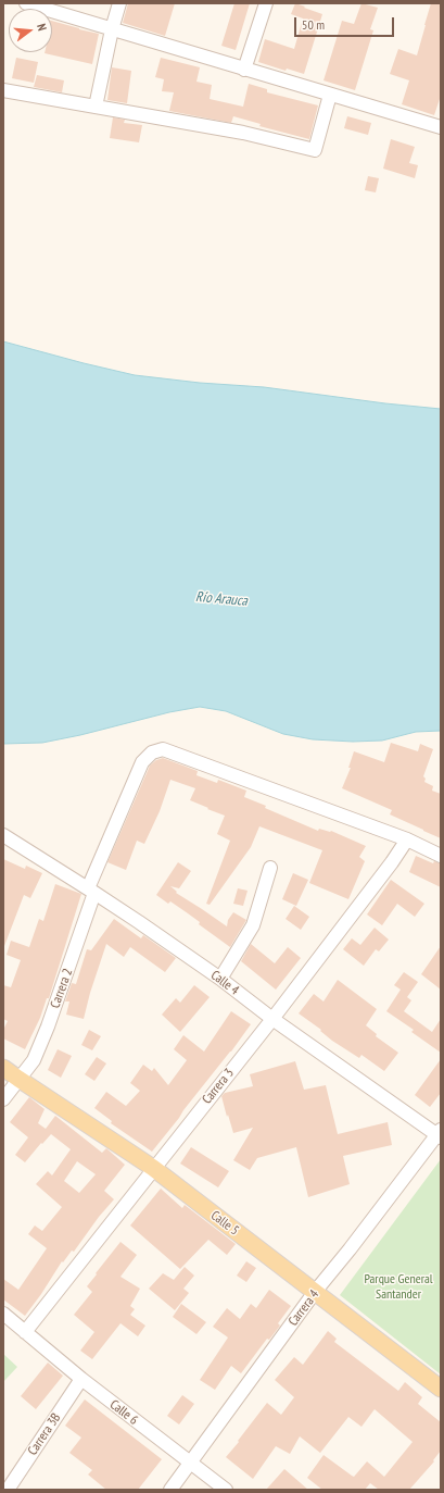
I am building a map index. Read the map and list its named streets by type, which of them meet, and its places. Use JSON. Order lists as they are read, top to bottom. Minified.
{"streets":{"main road":["Calle 5"],"street":["Calle 4","Carrera 2","Carrera 3","Carrera 4","Calle 6","Carrera 3B"]},"crossings":[["Calle 4","Carrera 2"],["Calle 4","Carrera 3"],["Calle 4","Carrera 4"],["Carrera 2","Carrera 3"],["Carrera 2","Calle 5"],["Carrera 3","Calle 5"],["Carrera 3","Calle 6"],["Calle 5","Carrera 4"],["Carrera 4","Calle 6"],["Calle 6","Carrera 3B"]],"water":["Río Arauca"],"parks":["Parque General Santander"],"scale_bar":"50 m","north":"right"}
